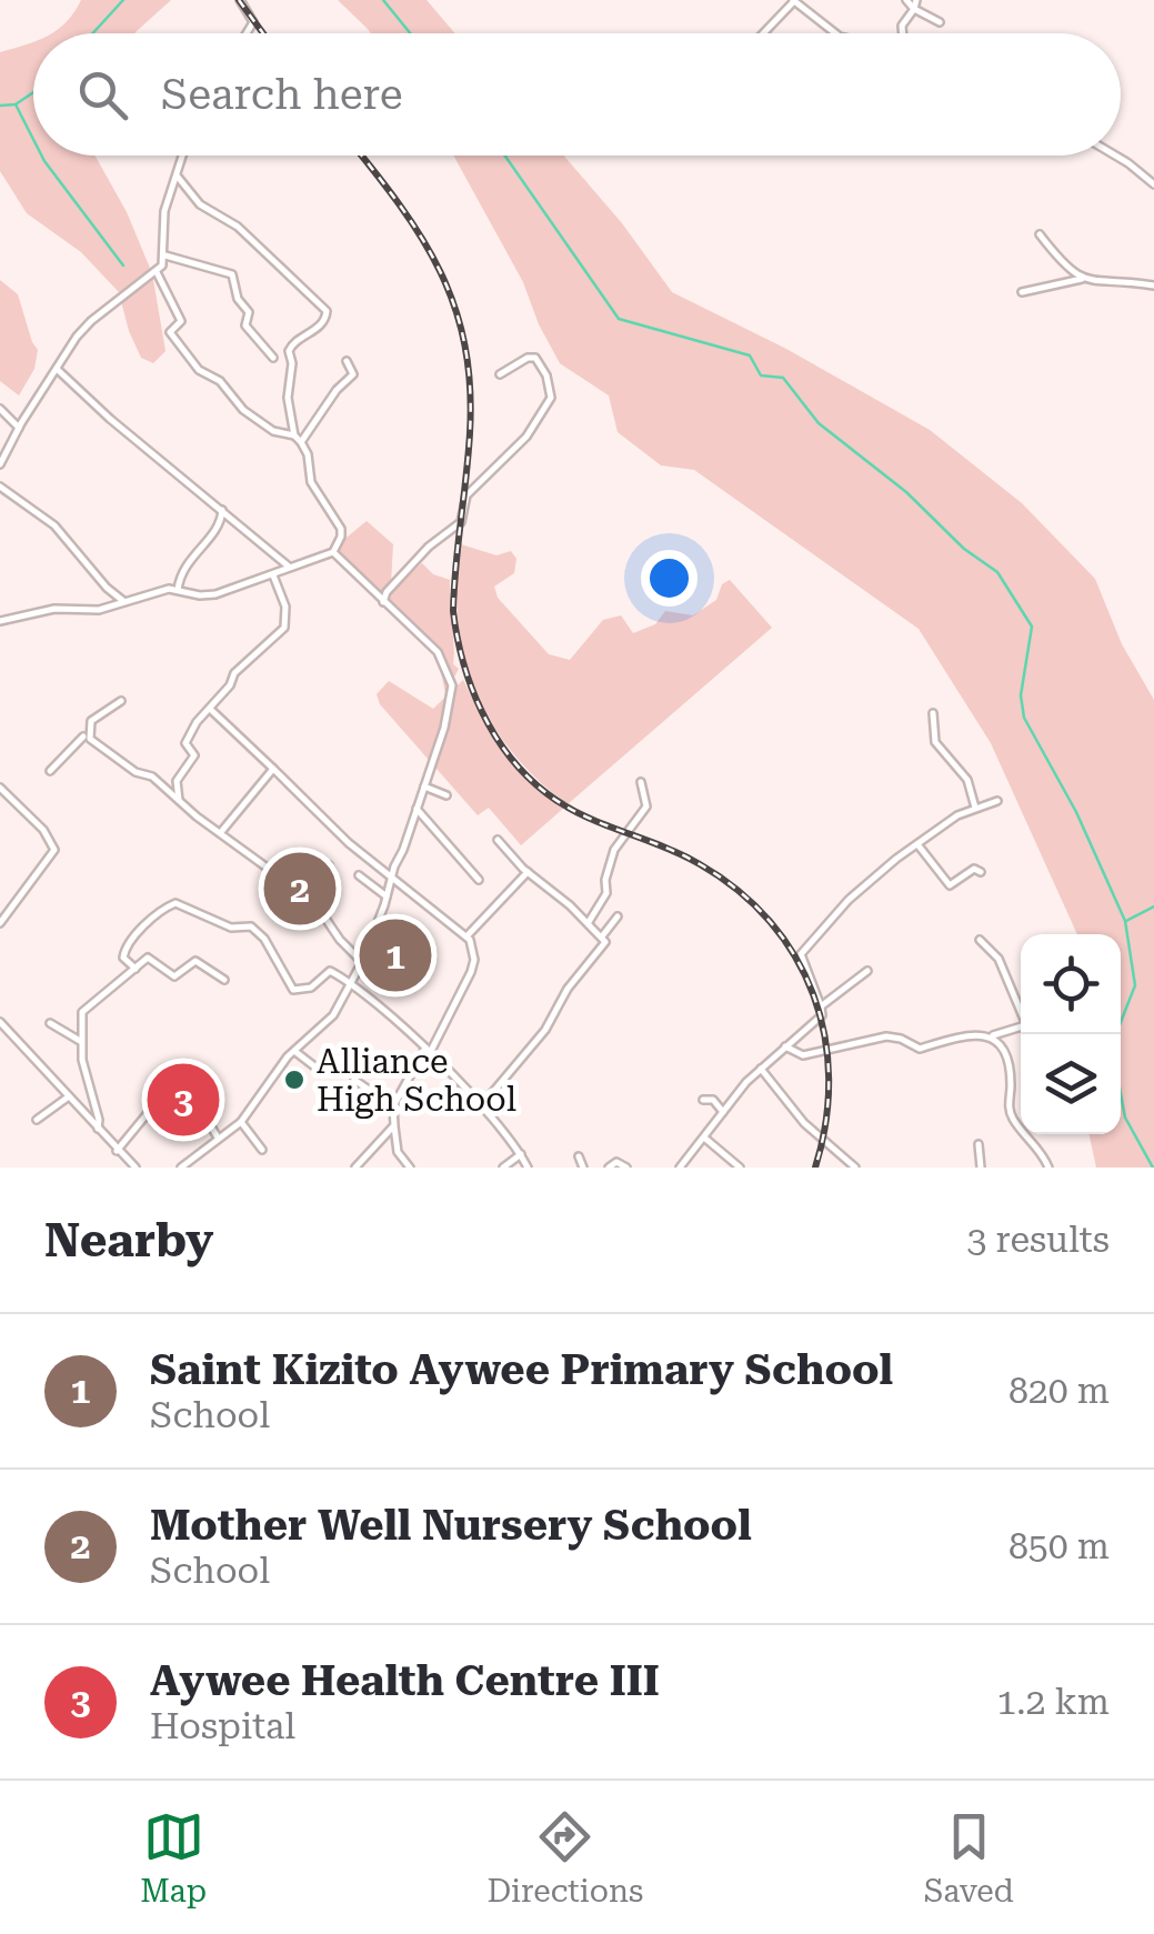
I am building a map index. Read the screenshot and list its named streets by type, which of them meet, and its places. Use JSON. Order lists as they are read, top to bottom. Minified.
{"places":["Alliance High School"],"page":{"search":"Search here","pins":["2","1","3"],"heading":["Nearby","3 results"],"list":[{"mark":"1","name":"Saint Kizito Aywee Primary School","note":"School","value":"820 m"},{"mark":"2","name":"Mother Well Nursery School","note":"School","value":"850 m"},{"mark":"3","name":"Aywee Health Centre III","note":"Hospital","value":"1.2 km"}],"nav":["Map","Directions","Saved"]}}
